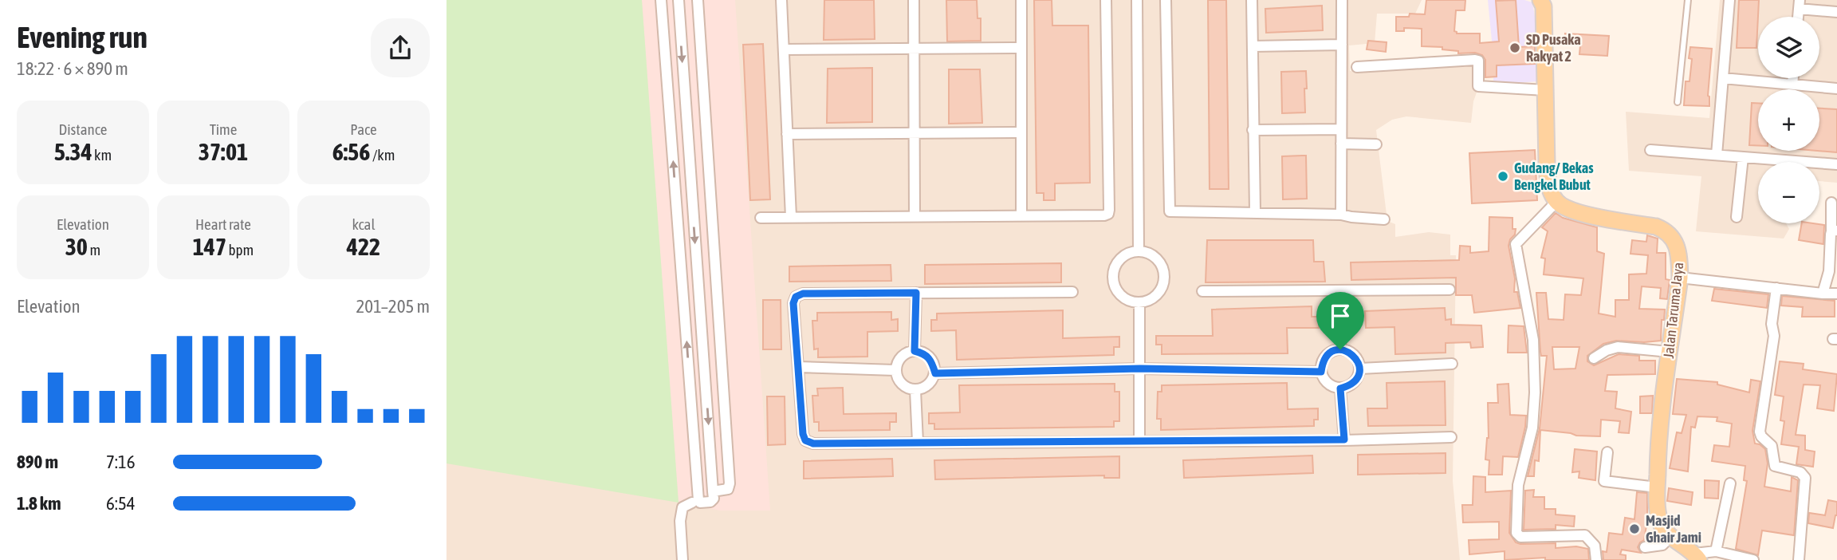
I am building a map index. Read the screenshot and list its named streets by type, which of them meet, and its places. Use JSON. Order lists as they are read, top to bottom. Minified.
{"streets":{"main road":["Jalan Taruma Jaya"]},"places":["SD Pusaka Rakyat 2","Gudang/ Bekas Bengkel Bubut","Masjid Ghair Jami"],"page":{"heading":["Evening run","18:22 · 6 × 890 m"],"map_buttons":["+","−"],"stats":[["Distance","5.34 km"],["Time","37:01"],["Pace","6:56 /km"],["Elevation","30 m"],["Heart rate","147 bpm"],["kcal","422"]],"chart":["Elevation","201–205 m"],"list":[{"name":"890 m","note":"7:16"},{"name":"1.8 km","note":"6:54"}]}}
